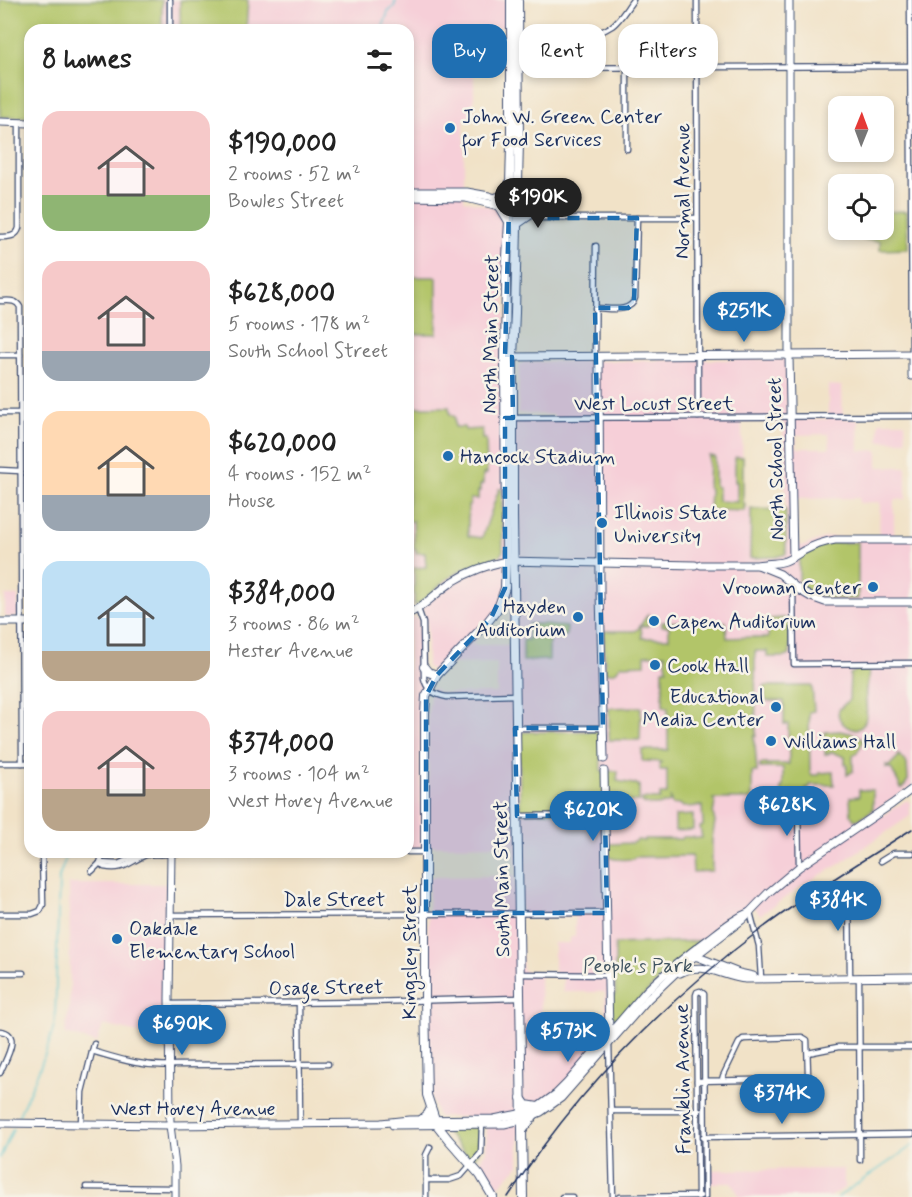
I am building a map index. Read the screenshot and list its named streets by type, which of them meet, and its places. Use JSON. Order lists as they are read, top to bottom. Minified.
{"streets":{"main road":["North Main Street","North School Street","South Main Street","Kingsley Street","West Hovey Avenue"],"street":["Normal Avenue","West Locust Street","Dale Street","Osage Street","Franklin Avenue"]},"crossings":[["Normal Avenue","West Locust Street"],["North Main Street","West Locust Street"],["North Main Street","South Main Street"],["North Main Street","Kingsley Street"],["West Locust Street","North School Street"],["South Main Street","Dale Street"],["South Main Street","Kingsley Street"],["South Main Street","Osage Street"],["South Main Street","West Hovey Avenue"],["Dale Street","Kingsley Street"],["Kingsley Street","Osage Street"],["Kingsley Street","West Hovey Avenue"]],"parks":["People's Park"],"places":["John W. Green Center for Food Services","Hancock Stadium","Illinois State University","Vrooman Center","Hayden Auditorium","Capen Auditorium","Cook Hall","Educational Media Center","Williams Hall","Oakdale Elementary School"],"north":"top","page":{"chip":["Buy","Rent","Filters"],"heading":"8 homes","list":[{"name":"$190,000","note":"2 rooms · 52 m² · Bowles Street"},{"name":"$628,000","note":"5 rooms · 178 m² · South School Street"},{"name":"$620,000","note":"4 rooms · 152 m² · House"},{"name":"$384,000","note":"3 rooms · 86 m² · Hester Avenue"},{"name":"$374,000","note":"3 rooms · 104 m² · West Hovey Avenue"}],"price":["$190K","$251K","$628K","$620K","$384K","$690K","$573K","$374K"]}}
